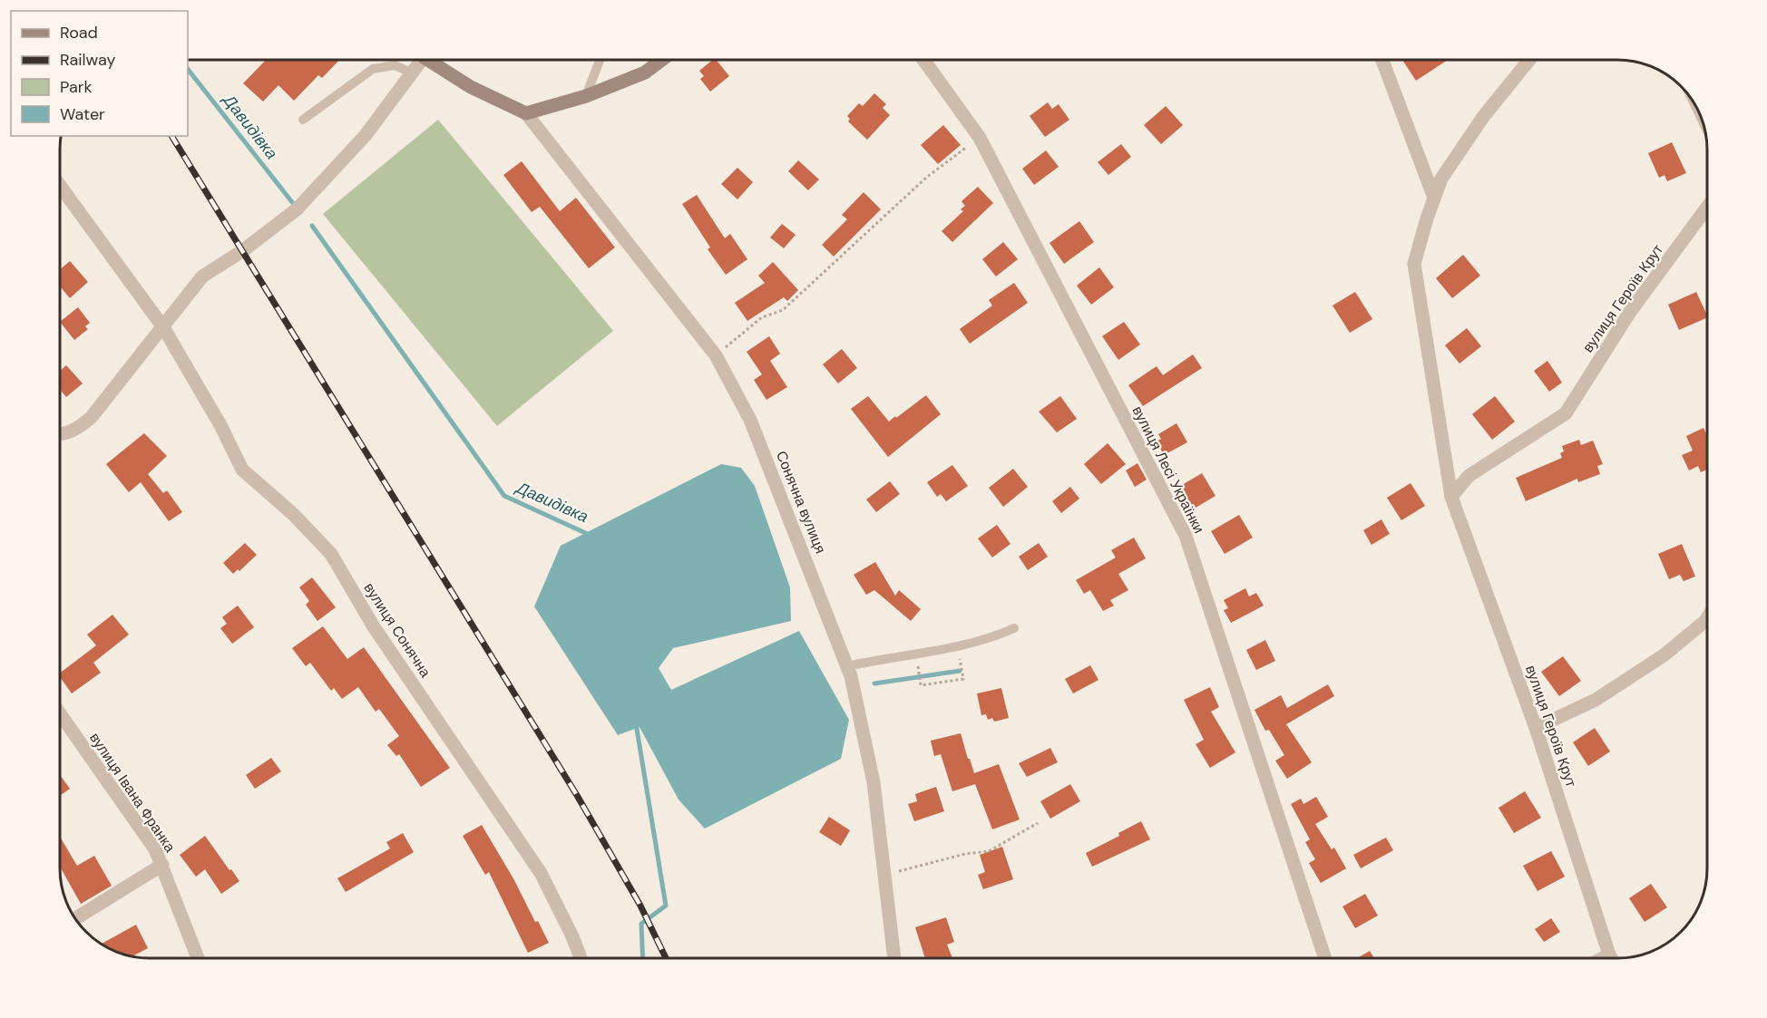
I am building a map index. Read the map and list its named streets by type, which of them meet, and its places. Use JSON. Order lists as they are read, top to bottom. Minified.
{"streets":{"street":["вулиця Героїв Крут","вулиця Лесі Українки","Сонячна вулиця","вулиця Сонячна","вулиця Івана Франка"]},"water":["Давидівка"],"legend":["Road","Railway","Park","Water"]}
